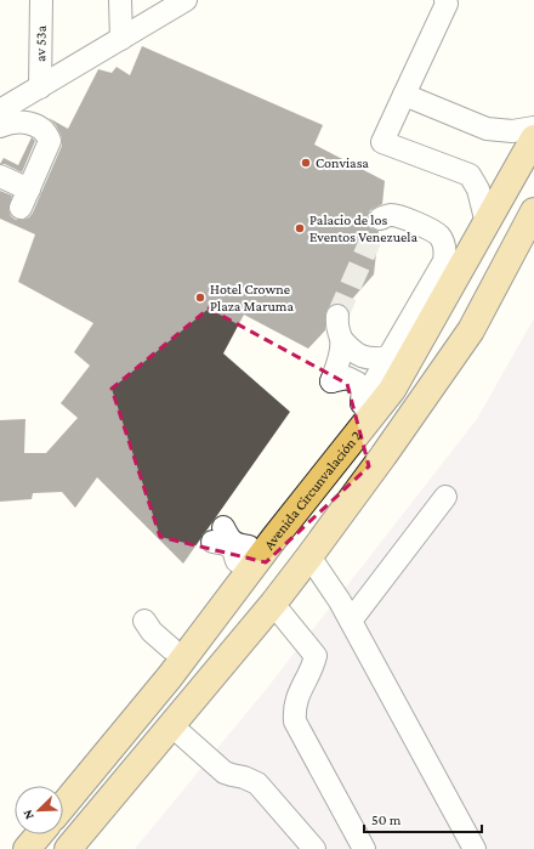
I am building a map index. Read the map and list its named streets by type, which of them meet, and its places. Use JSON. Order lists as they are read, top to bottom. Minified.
{"streets":{"highway":["Avenida Circunvalación 2"],"street":["av 53a"]},"places":["Conviasa","Palacio de los Eventos Venezuela","Hotel Crowne Plaza Maruma"],"scale_bar":"50 m","north":"bottom left"}
